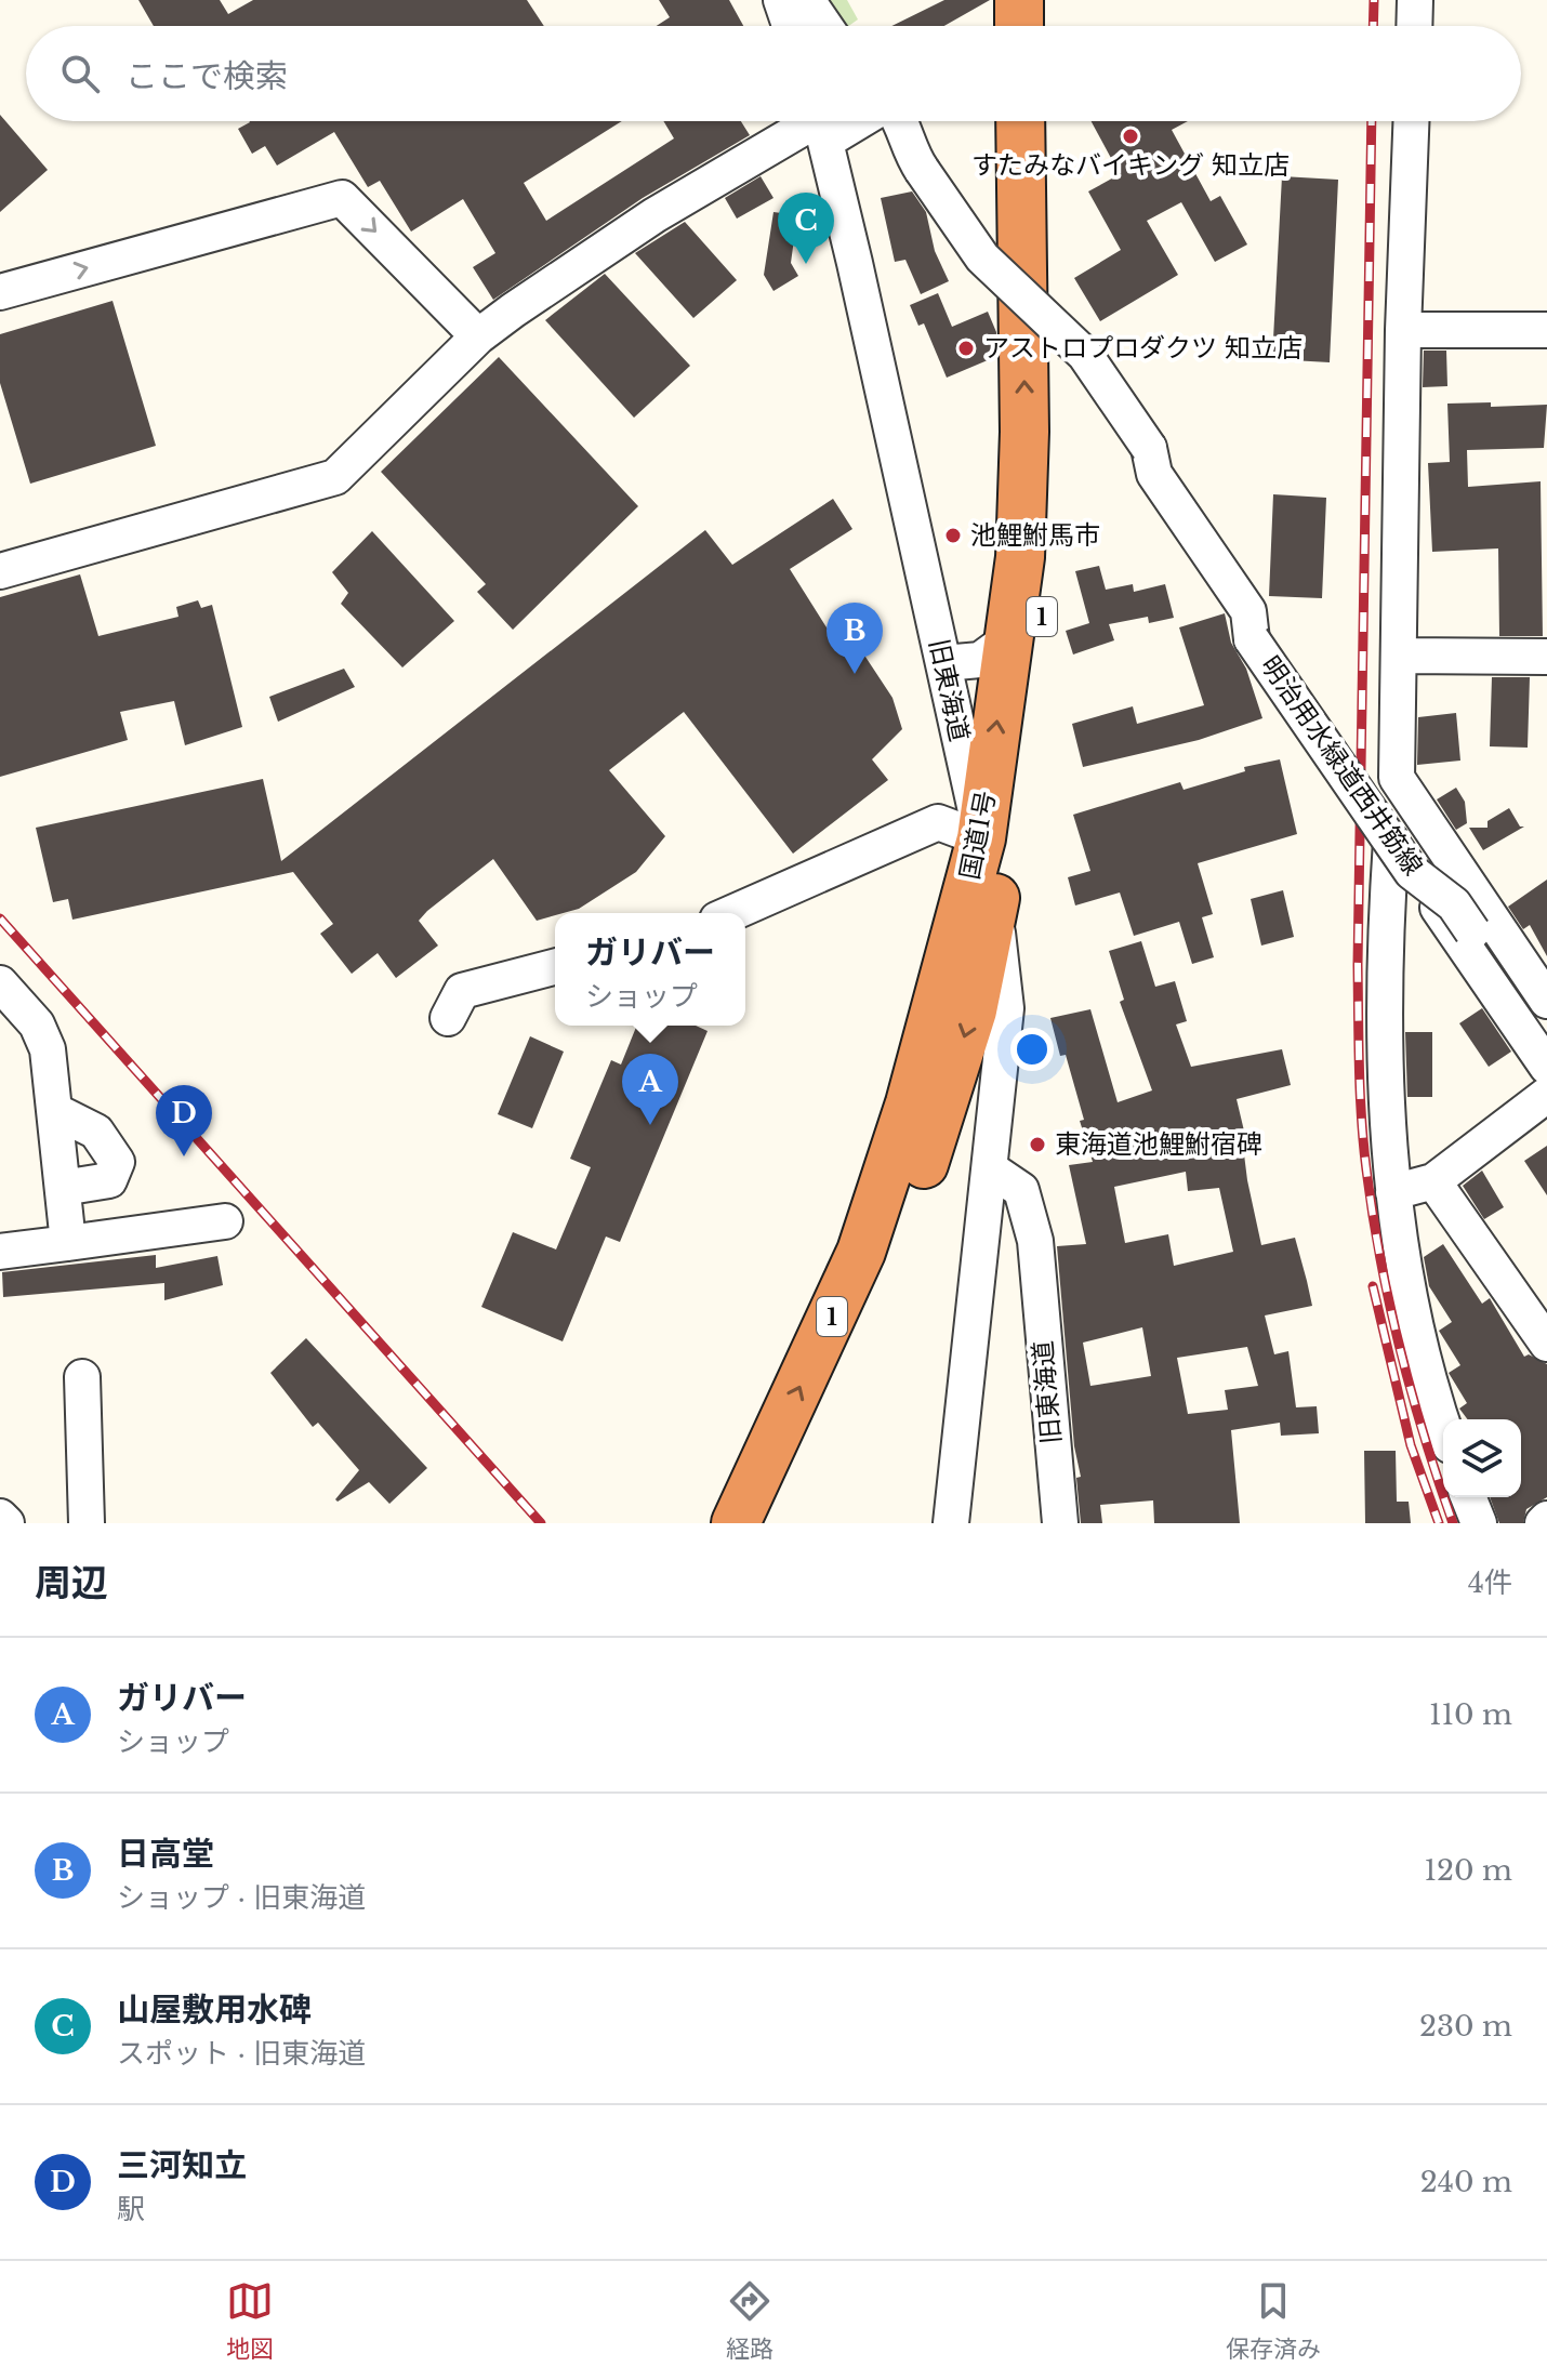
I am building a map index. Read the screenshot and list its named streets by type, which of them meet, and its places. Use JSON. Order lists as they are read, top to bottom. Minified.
{"streets":{"highway":["1","国道1号"],"street":["旧東海道","明治用水緑道西井筋線"]},"crossings":[["旧東海道","国道1号"]],"places":["すたみなバイキング 知立店","アストロプロダクツ 知立店","池鯉鮒馬市","東海道池鯉鮒宿碑"],"page":{"search":"ここで検索","pins":["C","B","A","D"],"popup":["ガリバー","ショップ"],"heading":["周辺","4件"],"list":[{"mark":"A","name":"ガリバー","note":"ショップ","value":"110 m"},{"mark":"B","name":"日高堂","note":"ショップ · 旧東海道","value":"120 m"},{"mark":"C","name":"山屋敷用水碑","note":"スポット · 旧東海道","value":"230 m"},{"mark":"D","name":"三河知立","note":"駅","value":"240 m"}],"nav":["地図","経路","保存済み"]}}
